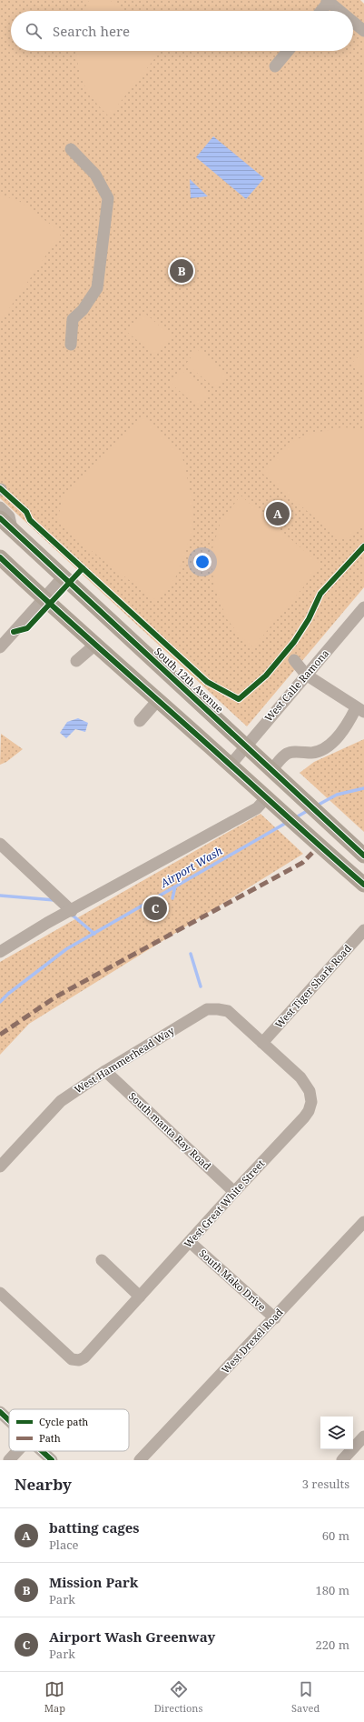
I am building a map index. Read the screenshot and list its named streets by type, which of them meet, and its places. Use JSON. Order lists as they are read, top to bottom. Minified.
{"streets":{"main road":["South 12th Avenue"],"street":["West Calle Ramona","West Tiger Shark Road","West Hammerhead Way","South manta Ray Road","West Great White Street","South Mako Drive","West Drexel Road"]},"crossings":[["South 12th Avenue","West Calle Ramona"],["West Tiger Shark Road","West Hammerhead Way"],["West Tiger Shark Road","West Great White Street"],["West Hammerhead Way","South manta Ray Road"],["West Hammerhead Way","West Great White Street"],["South manta Ray Road","West Great White Street"],["West Great White Street","South Mako Drive"],["South Mako Drive","West Drexel Road"]],"water":["Airport Wash"],"legend":["Cycle path","Path"],"page":{"search":"Search here","pins":["B","A","C"],"heading":["Nearby","3 results"],"list":[{"mark":"A","name":"batting cages","note":"Place","value":"60 m"},{"mark":"B","name":"Mission Park","note":"Park","value":"180 m"},{"mark":"C","name":"Airport Wash Greenway","note":"Park","value":"220 m"}],"nav":["Map","Directions","Saved"]}}
